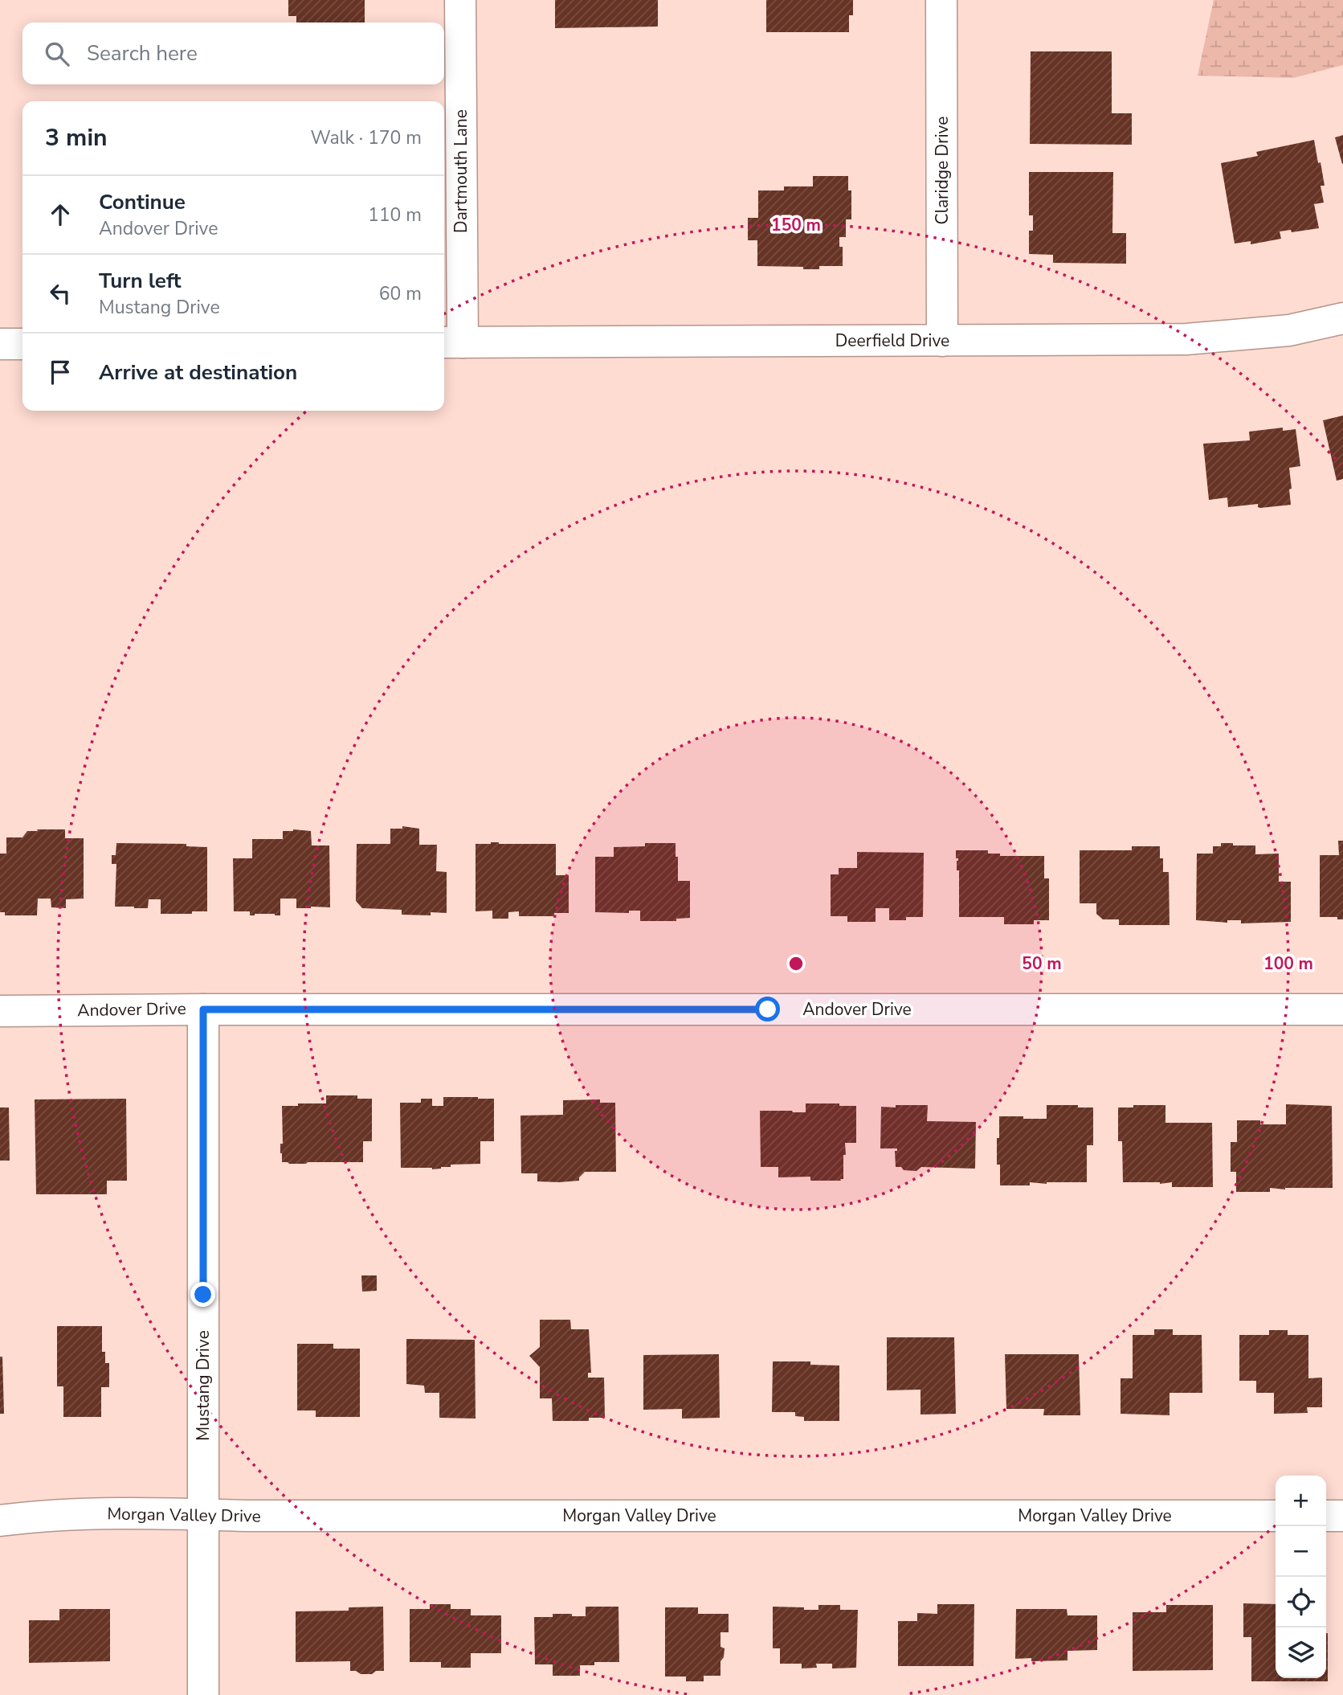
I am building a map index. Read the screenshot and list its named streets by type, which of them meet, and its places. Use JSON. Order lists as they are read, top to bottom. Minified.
{"streets":{"street":["Claridge Drive","Dartmouth Lane","Deerfield Drive","Andover Drive","Mustang Drive","Morgan Valley Drive"]},"crossings":[["Claridge Drive","Deerfield Drive"],["Dartmouth Lane","Deerfield Drive"],["Andover Drive","Mustang Drive"],["Mustang Drive","Morgan Valley Drive"]],"page":{"search":"Search here","heading":["3 min","Walk · 170 m"],"list":[["Continue","Andover Drive","110 m"],["Turn left","Mustang Drive","60 m"],"Arrive at destination"],"map_buttons":["+","−"]},"rings":["150 m","50 m","100 m"]}
